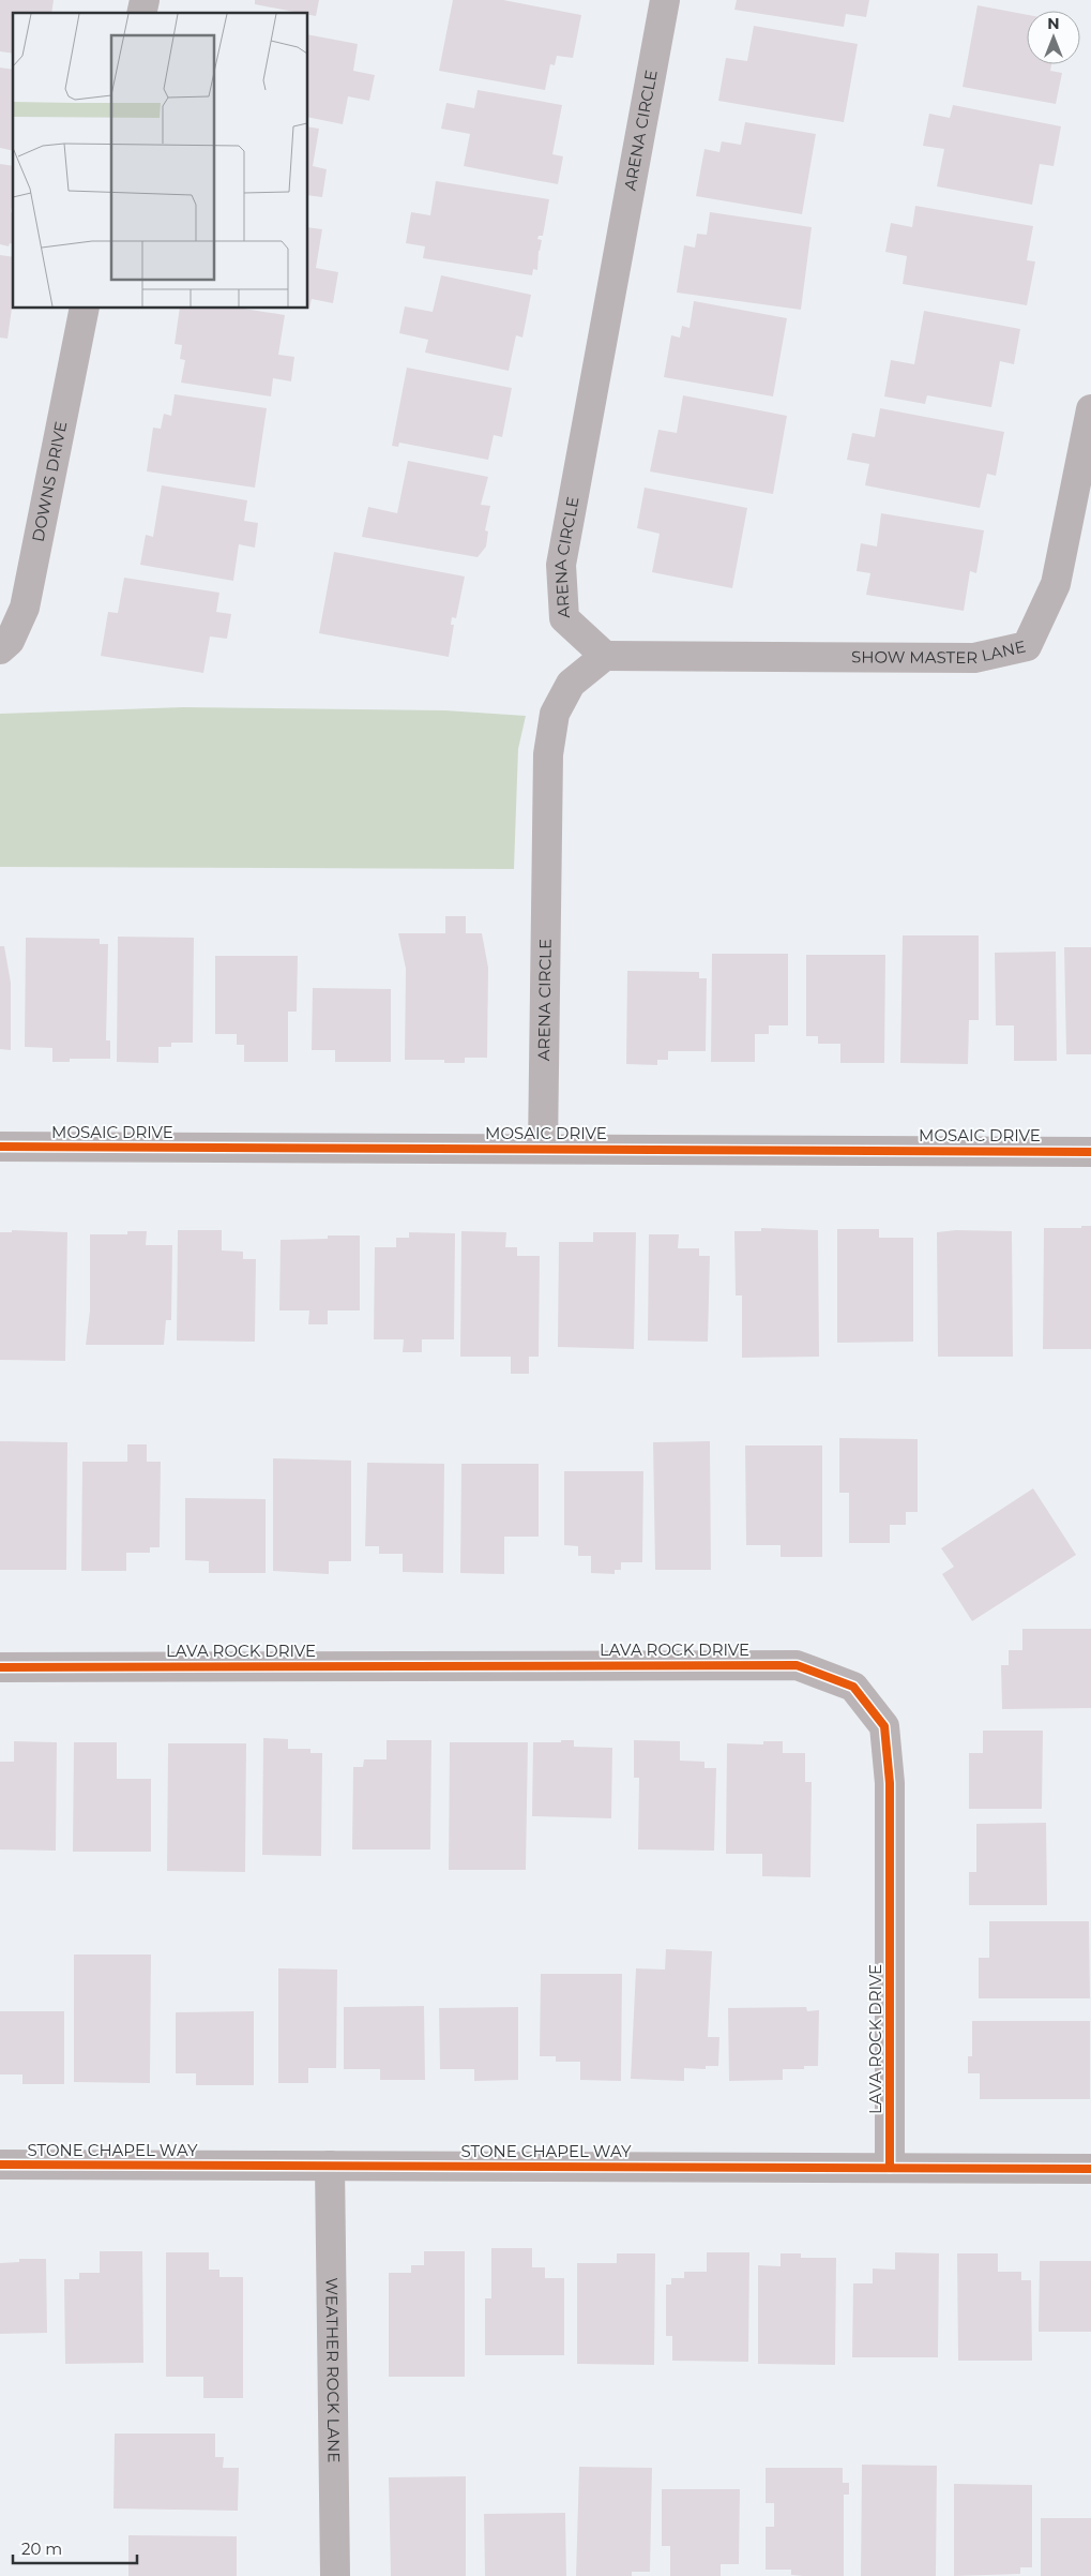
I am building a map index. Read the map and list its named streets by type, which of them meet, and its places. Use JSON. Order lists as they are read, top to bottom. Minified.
{"streets":{"street":["ARENA CIRCLE","DOWNS DRIVE","SHOW MASTER LANE","MOSAIC DRIVE","LAVA ROCK DRIVE","STONE CHAPEL WAY","WEATHER ROCK LANE"]},"crossings":[["ARENA CIRCLE","SHOW MASTER LANE"],["ARENA CIRCLE","MOSAIC DRIVE"],["LAVA ROCK DRIVE","STONE CHAPEL WAY"],["STONE CHAPEL WAY","WEATHER ROCK LANE"]],"scale_bar":"20 m","north":"top"}
